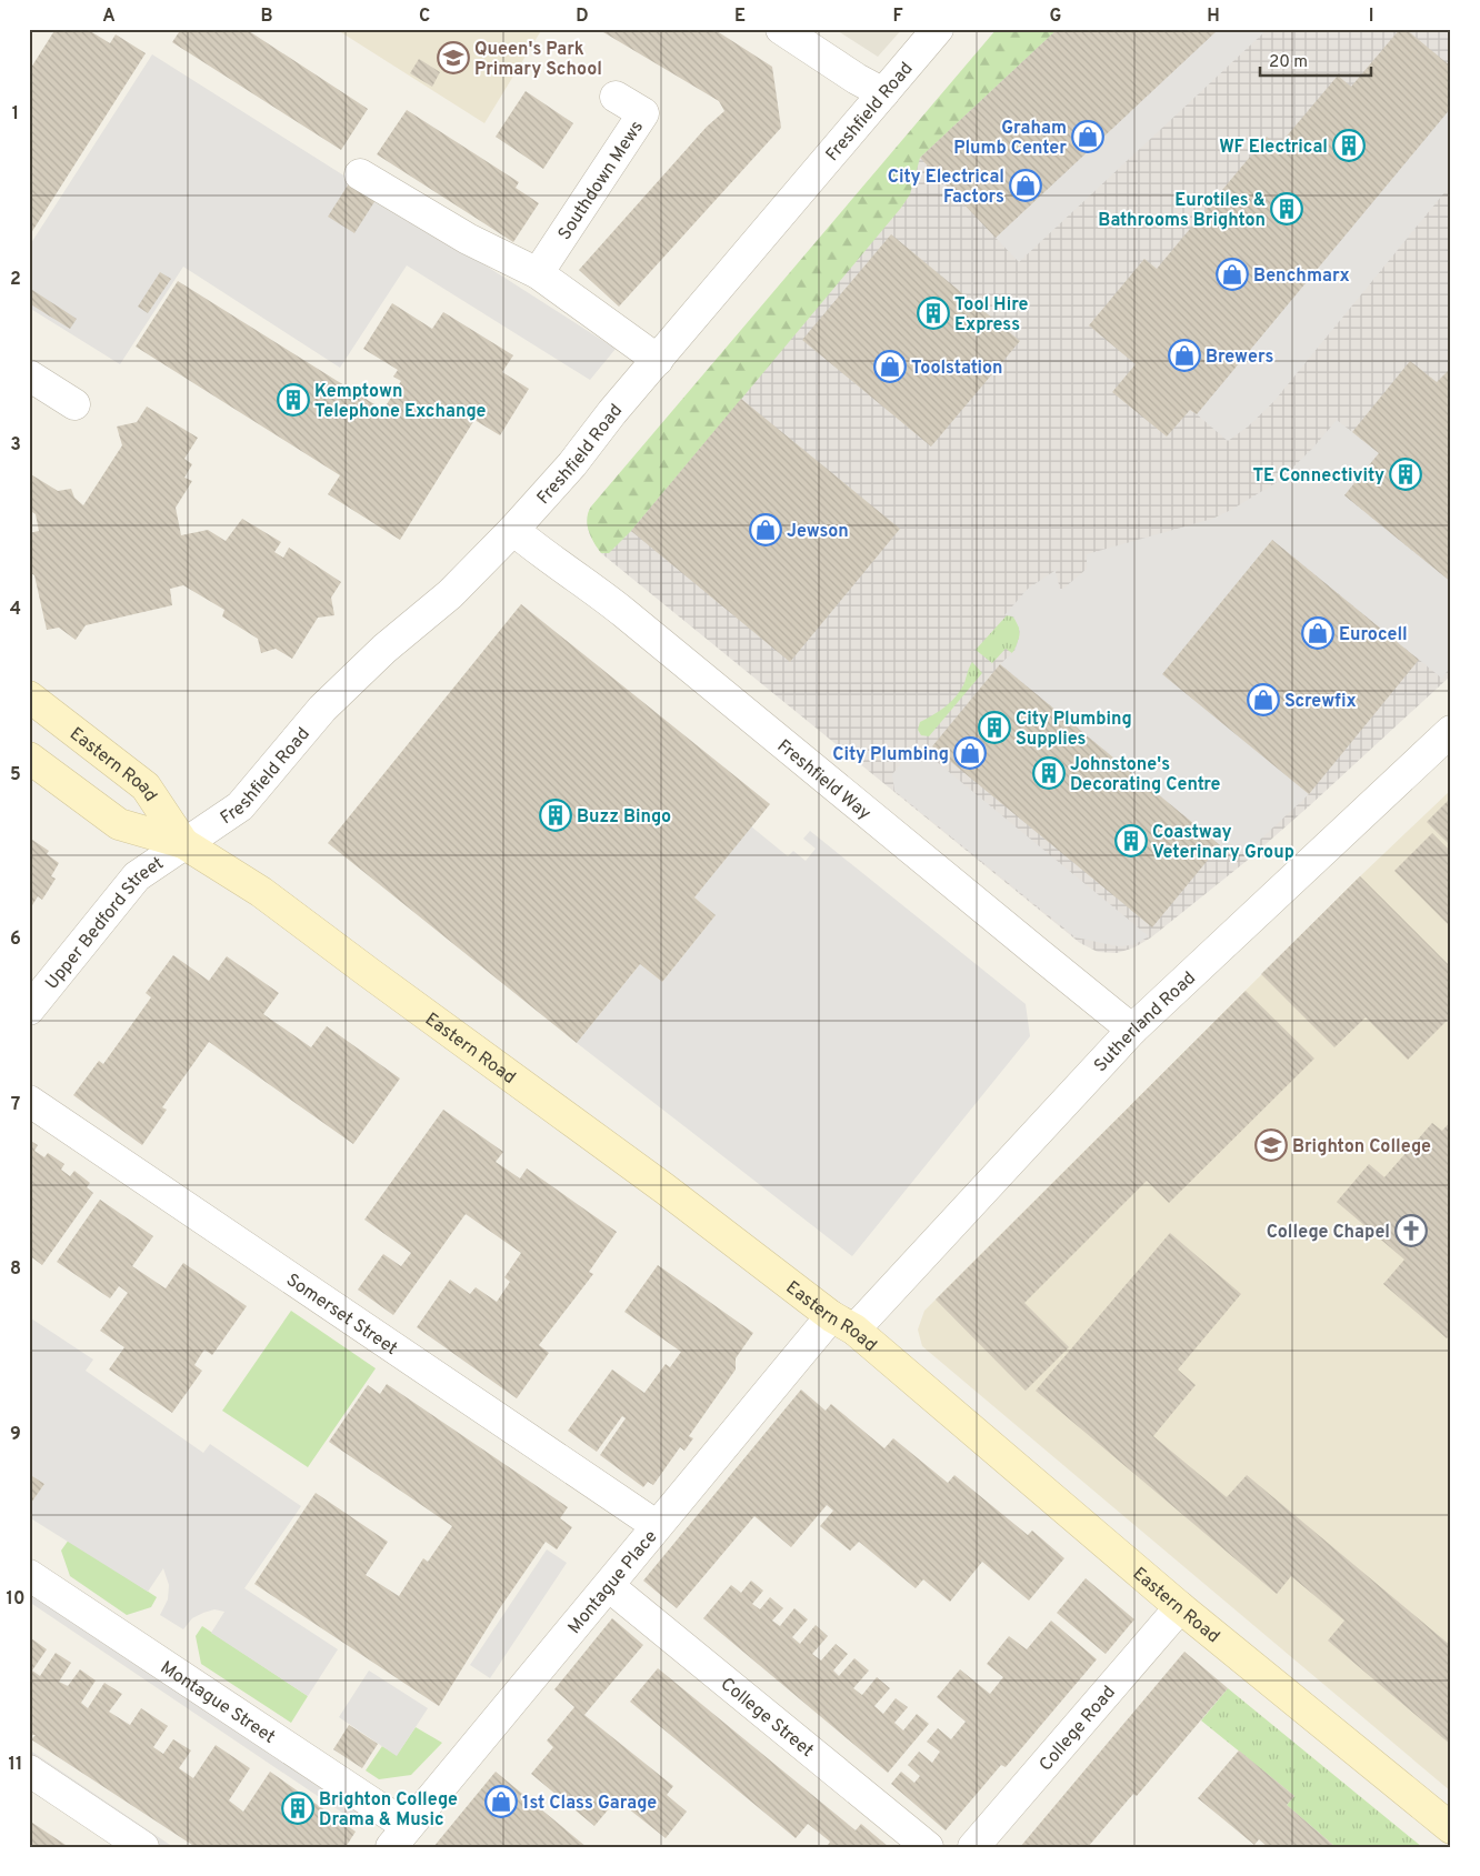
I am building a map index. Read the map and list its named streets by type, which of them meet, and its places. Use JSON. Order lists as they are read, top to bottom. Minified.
{"streets":{"street":["Freshfield Road","Southdown Mews","Eastern Road","Freshfield Way","Upper Bedford Street","Sutherland Road","Somerset Street","Montague Place","Montague Street","College Street","College Road"]},"crossings":[["Freshfield Road","Eastern Road"],["Freshfield Road","Freshfield Way"],["Freshfield Road","Upper Bedford Street"],["Eastern Road","Upper Bedford Street"],["Eastern Road","Sutherland Road"],["Eastern Road","Montague Place"],["Eastern Road","College Road"],["Freshfield Way","Sutherland Road"],["Sutherland Road","Montague Place"],["Somerset Street","Montague Place"],["Montague Place","Montague Street"],["Montague Place","College Street"]],"places":{"school or university":["Queen's Park Primary School","Brighton College"],"shop":["Graham Plumb Center","City Electrical Factors","Benchmarx","Brewers","Toolstation","Jewson","Eurocell","Screwfix","City Plumbing","1st Class Garage"],"building":["WF Electrical","Eurotiles & Bathrooms Brighton","Tool Hire Express","Kemptown Telephone Exchange","TE Connectivity","City Plumbing Supplies","Johnstone's Decorating Centre","Buzz Bingo","Coastway Veterinary Group","Brighton College Drama & Music"],"church":["College Chapel"]},"scale_bar":"20 m","grid":{"columns":["A","B","C","D","E","F","G","H","I"],"rows":["1","2","3","4","5","6","7","8","9","10","11"]}}
